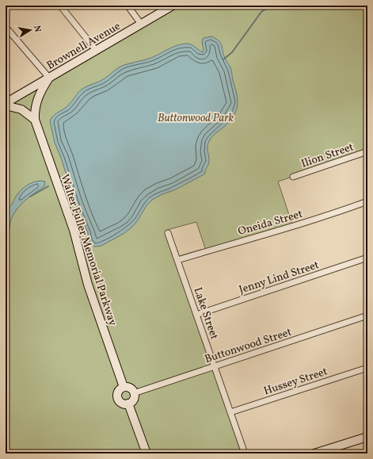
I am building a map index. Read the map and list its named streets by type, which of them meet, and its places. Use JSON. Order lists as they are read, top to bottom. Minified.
{"streets":{"street":["Brownell Avenue","Ilion Street","Oneida Street","Walter Fuller Memorial Parkway","Jenny Lind Street","Lake Street","Buttonwood Street","Hussey Street"]},"crossings":[["Brownell Avenue","Walter Fuller Memorial Parkway"],["Oneida Street","Lake Street"],["Walter Fuller Memorial Parkway","Buttonwood Street"],["Jenny Lind Street","Lake Street"],["Lake Street","Buttonwood Street"],["Lake Street","Hussey Street"]],"parks":["Buttonwood Park"],"north":"right"}
